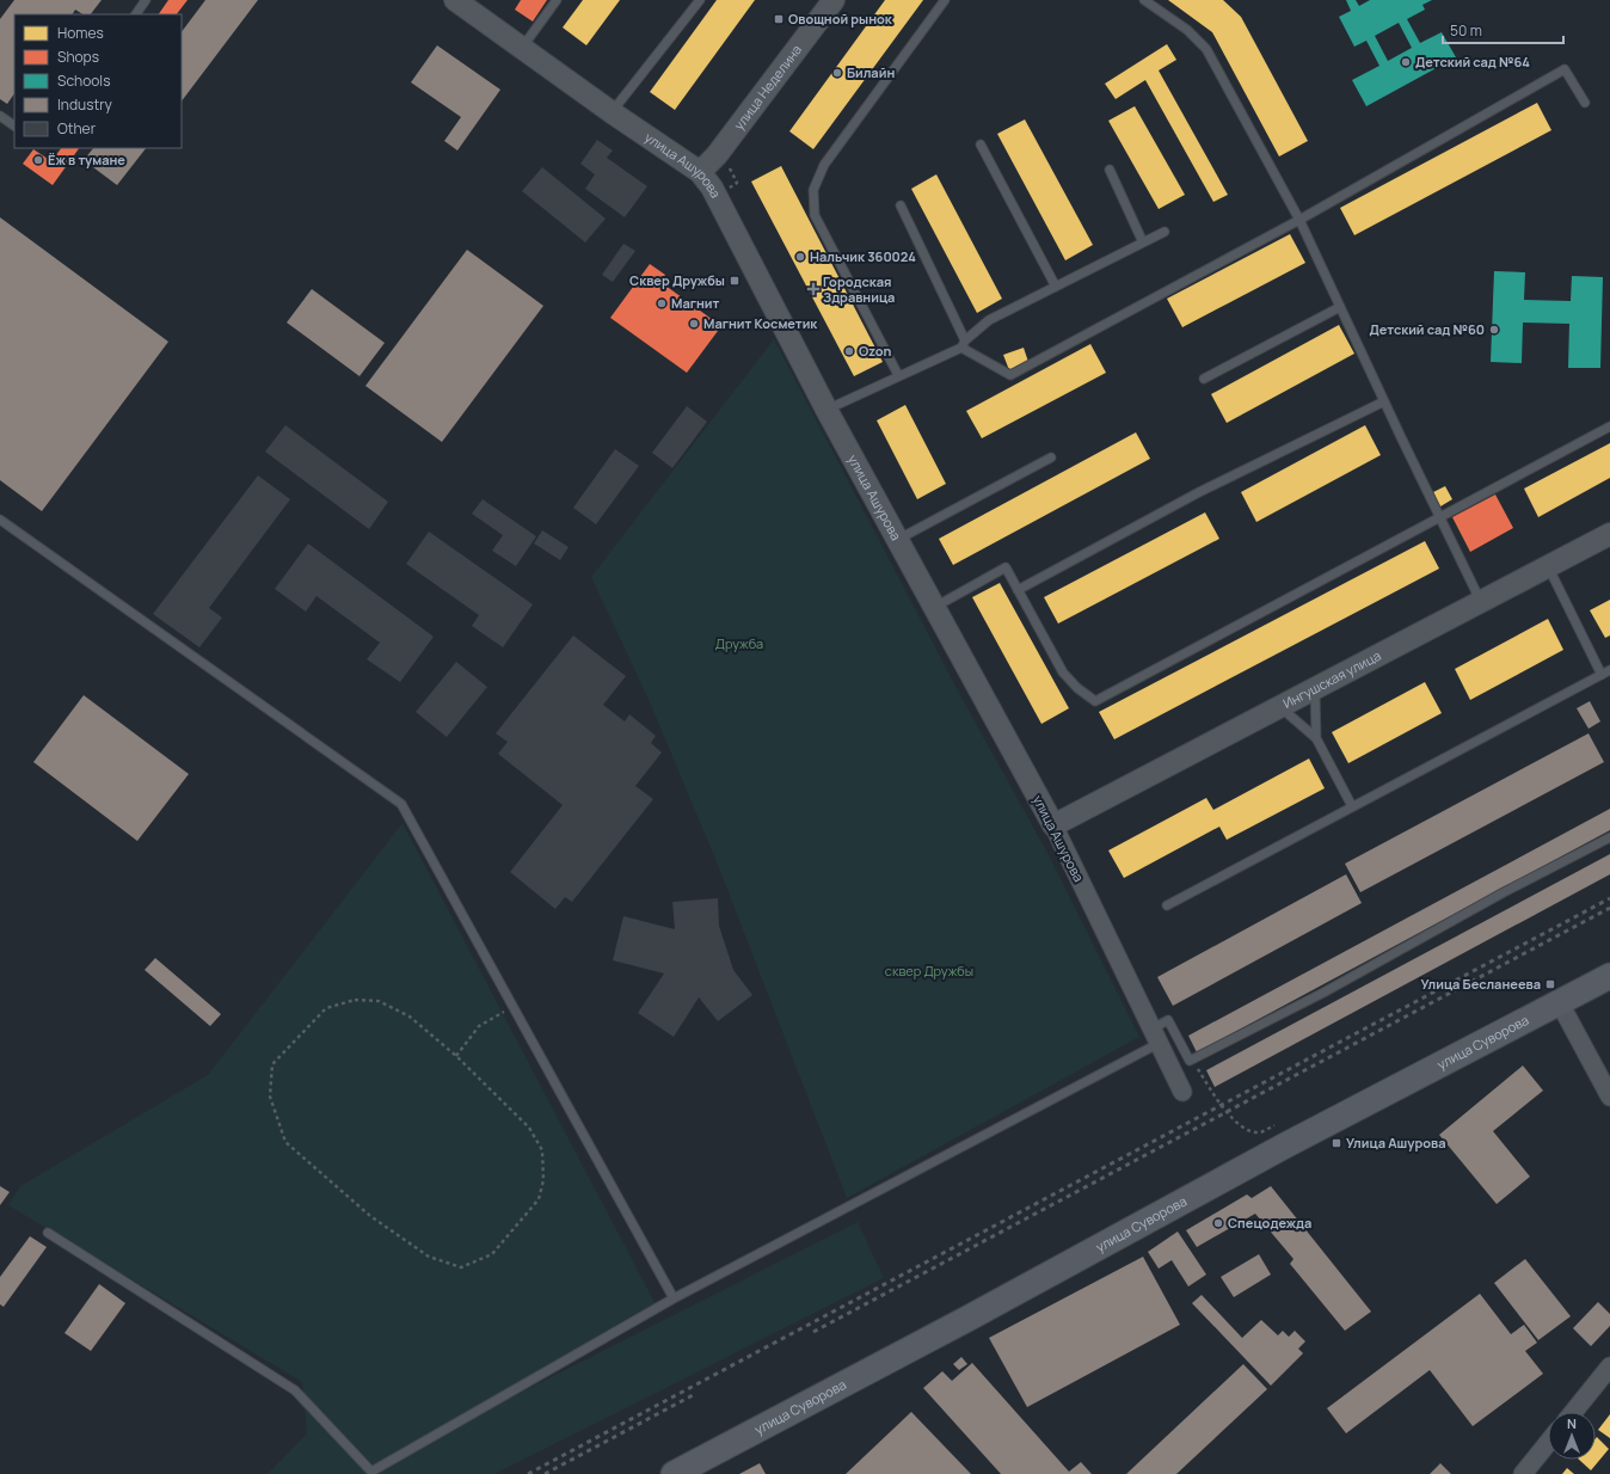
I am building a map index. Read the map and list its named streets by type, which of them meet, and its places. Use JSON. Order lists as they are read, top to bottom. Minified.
{"streets":{"main road":["улица Суворова"],"street":["улица Неделина","улица Ашурова","Ингушская улица"]},"crossings":[["улица Неделина","улица Ашурова"],["улица Ашурова","Ингушская улица"]],"parks":["Дружба","сквер Дружбы"],"places":{"transit":["Овощной рынок","Сквер Дружбы","Улица Бесланеева","Улица Ашурова"],"other":["Детский сад №64","Билайн","Ёж в тумане","Нальчик 360024","Магнит","Магнит Косметик","Детский сад №60","Ozon","Спецодежда"],"health":["Городская Здравница"]},"legend":["Homes","Shops","Schools","Industry","Other"],"scale_bar":"50 m","north":"top"}
